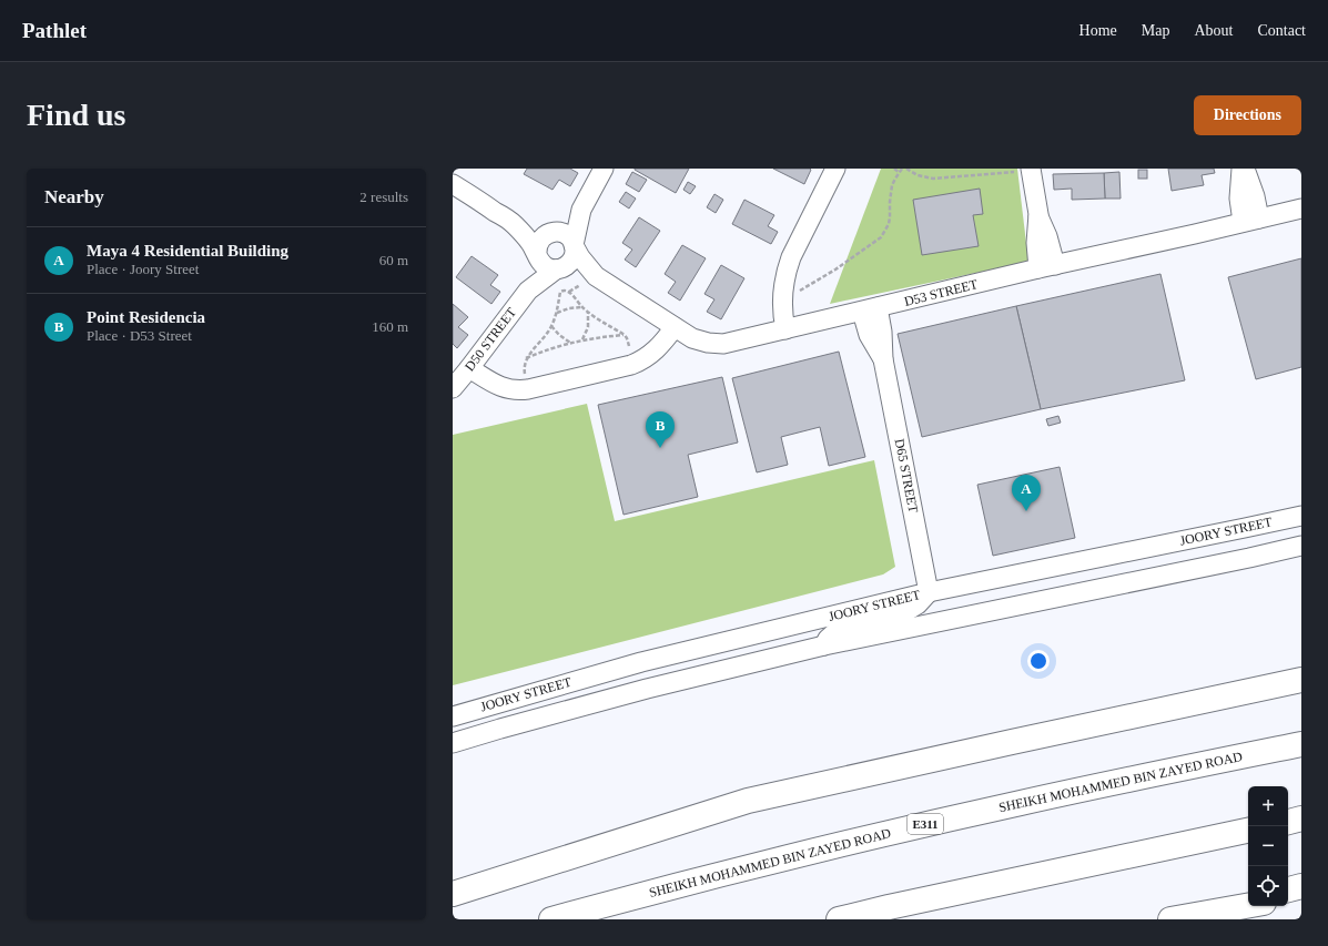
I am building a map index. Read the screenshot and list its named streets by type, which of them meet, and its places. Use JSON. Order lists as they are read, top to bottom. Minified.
{"streets":{"highway":["SHEIKH MOHAMMED BIN ZAYED ROAD","E311"],"street":["D53 STREET","D50 STREET","D65 STREET","JOORY STREET"]},"crossings":[["D53 STREET","D50 STREET"],["D53 STREET","D65 STREET"],["D65 STREET","JOORY STREET"]],"page":{"header":"Pathlet","nav":["Home","Map","About","Contact"],"buttons":"Directions","title":"Find us","heading":["Nearby","2 results"],"list":[{"mark":"A","name":"Maya 4 Residential Building","note":"Place · Joory Street","value":"60 m"},{"mark":"B","name":"Point Residencia","note":"Place · D53 Street","value":"160 m"}],"pins":["B","A"],"map_buttons":["+","−"]}}
